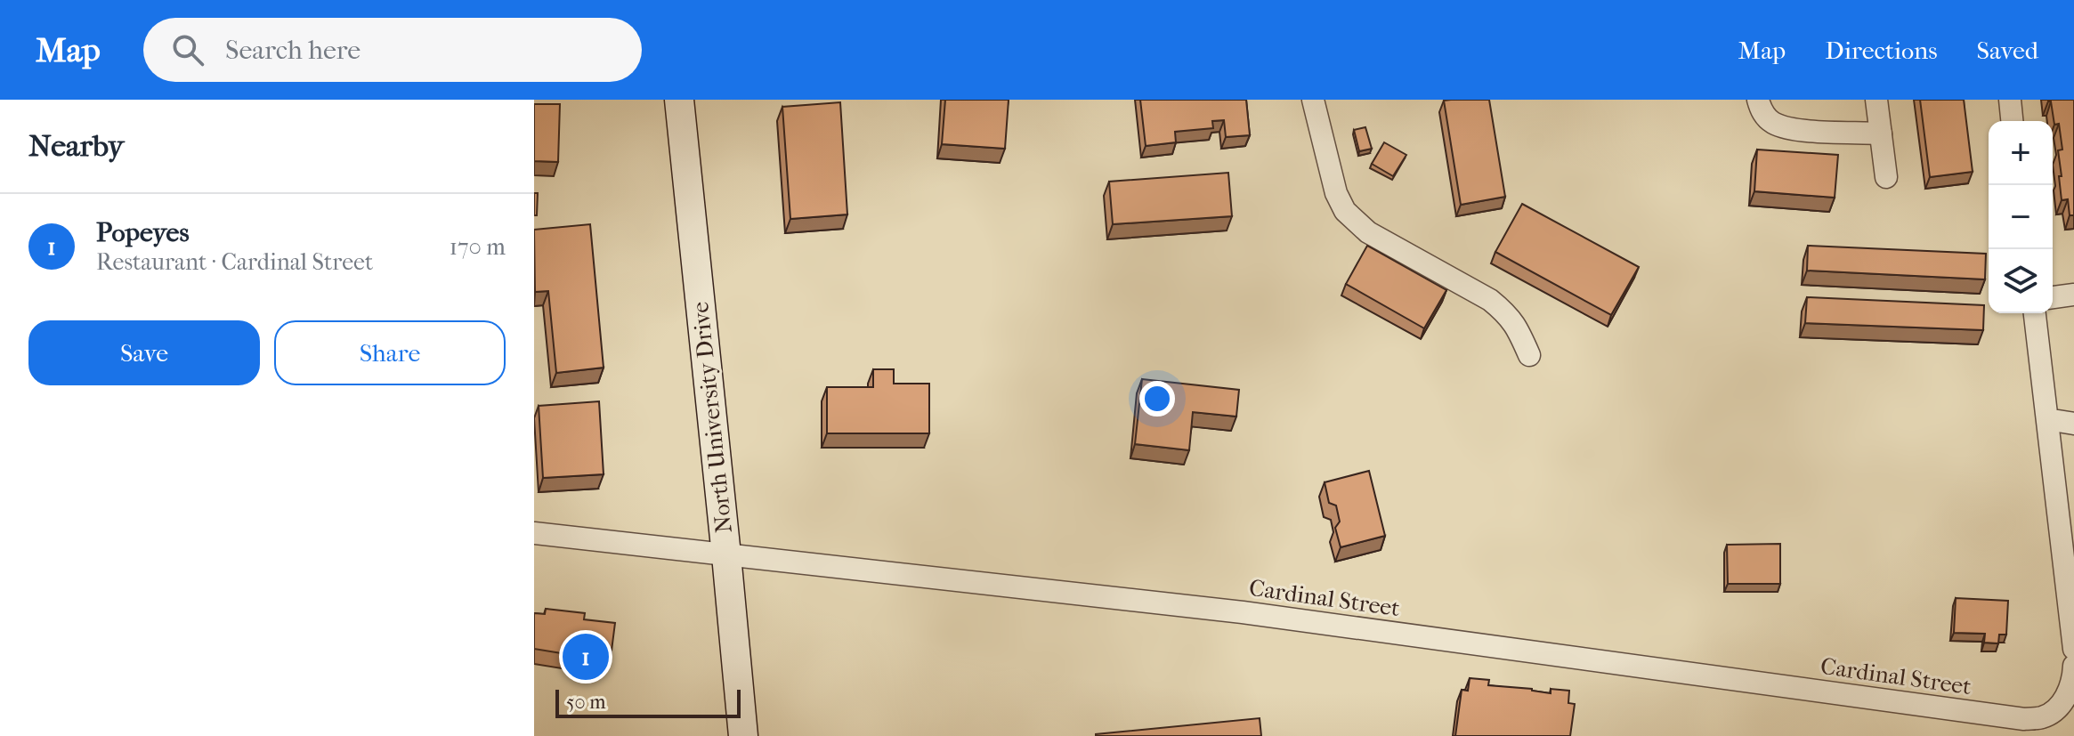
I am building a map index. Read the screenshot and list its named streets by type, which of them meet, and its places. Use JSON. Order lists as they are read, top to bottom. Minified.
{"streets":{"main road":["North University Drive"],"street":["Cardinal Street"]},"crossings":[["North University Drive","Cardinal Street"]],"scale_bar":"50 m","page":{"header":"Map","search":"Search here","nav":["Map","Directions","Saved"],"heading":"Nearby","map_buttons":["+","−"],"list":[{"mark":"1","name":"Popeyes","note":"Restaurant · Cardinal Street","value":"170 m"}],"buttons":["Save","Share"],"pins":"1","scale":"50 m"}}
